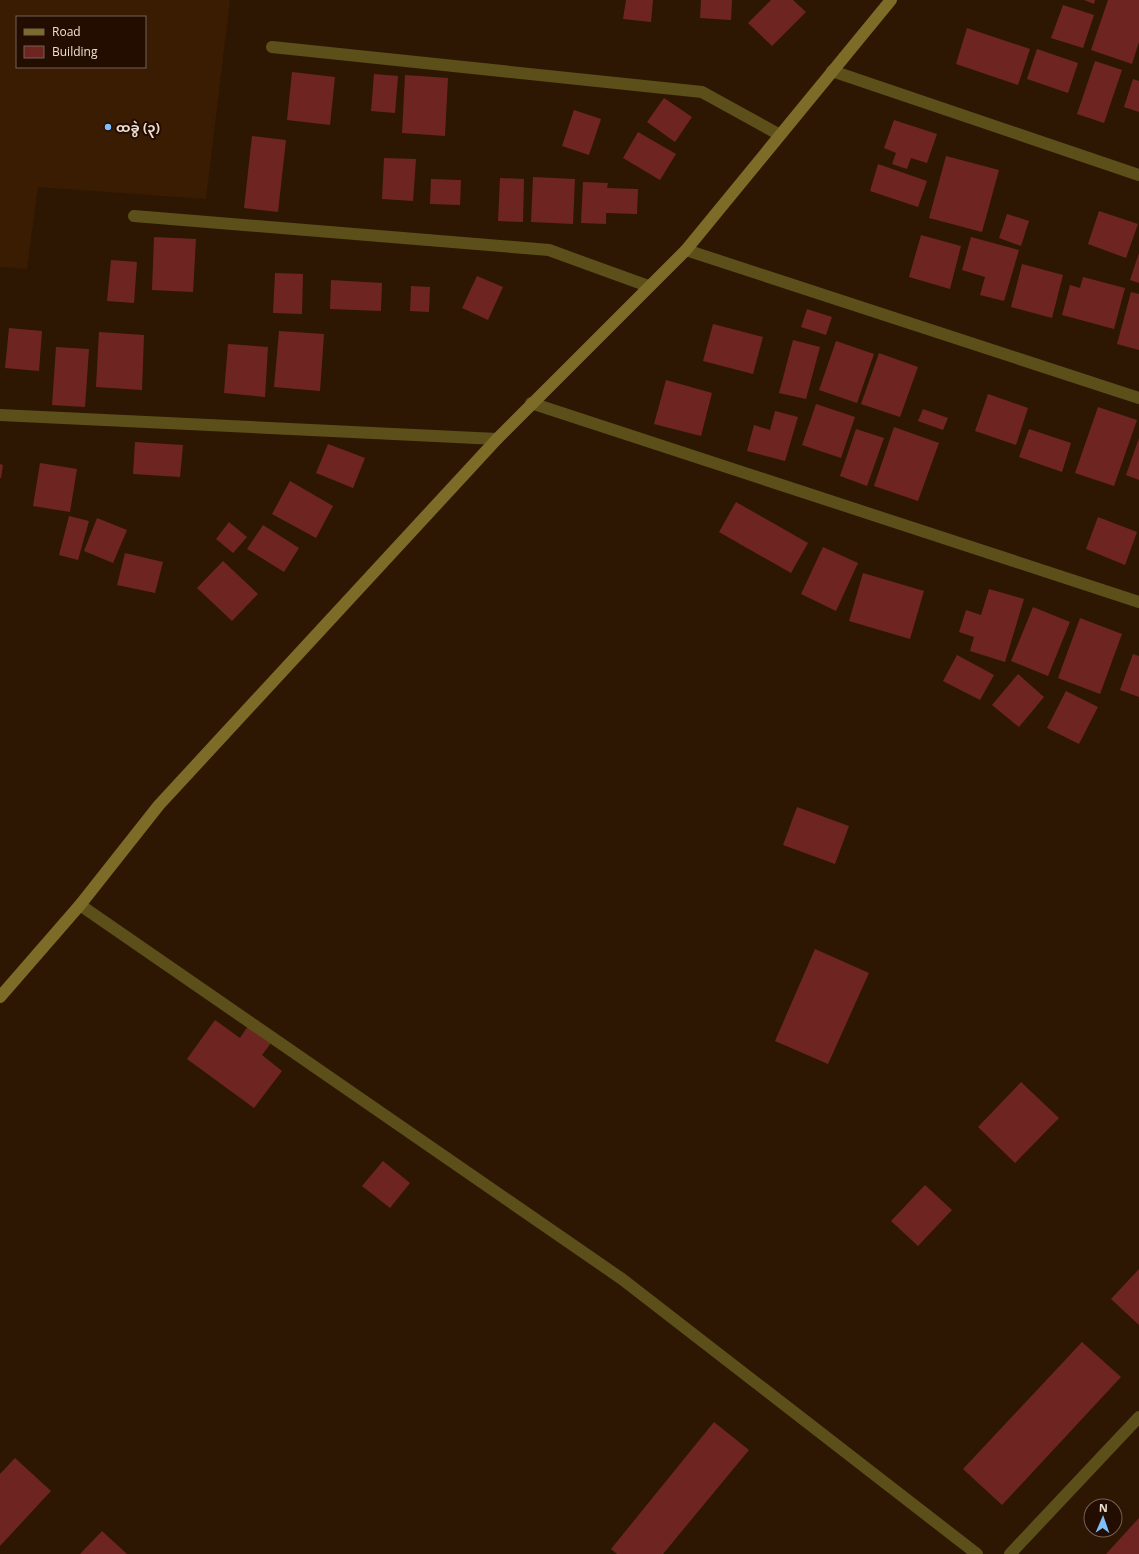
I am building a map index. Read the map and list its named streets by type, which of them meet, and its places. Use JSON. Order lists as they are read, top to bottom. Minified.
{"places":["ထခွဲ (၃)"],"legend":["Road","Building"],"north":"top"}
